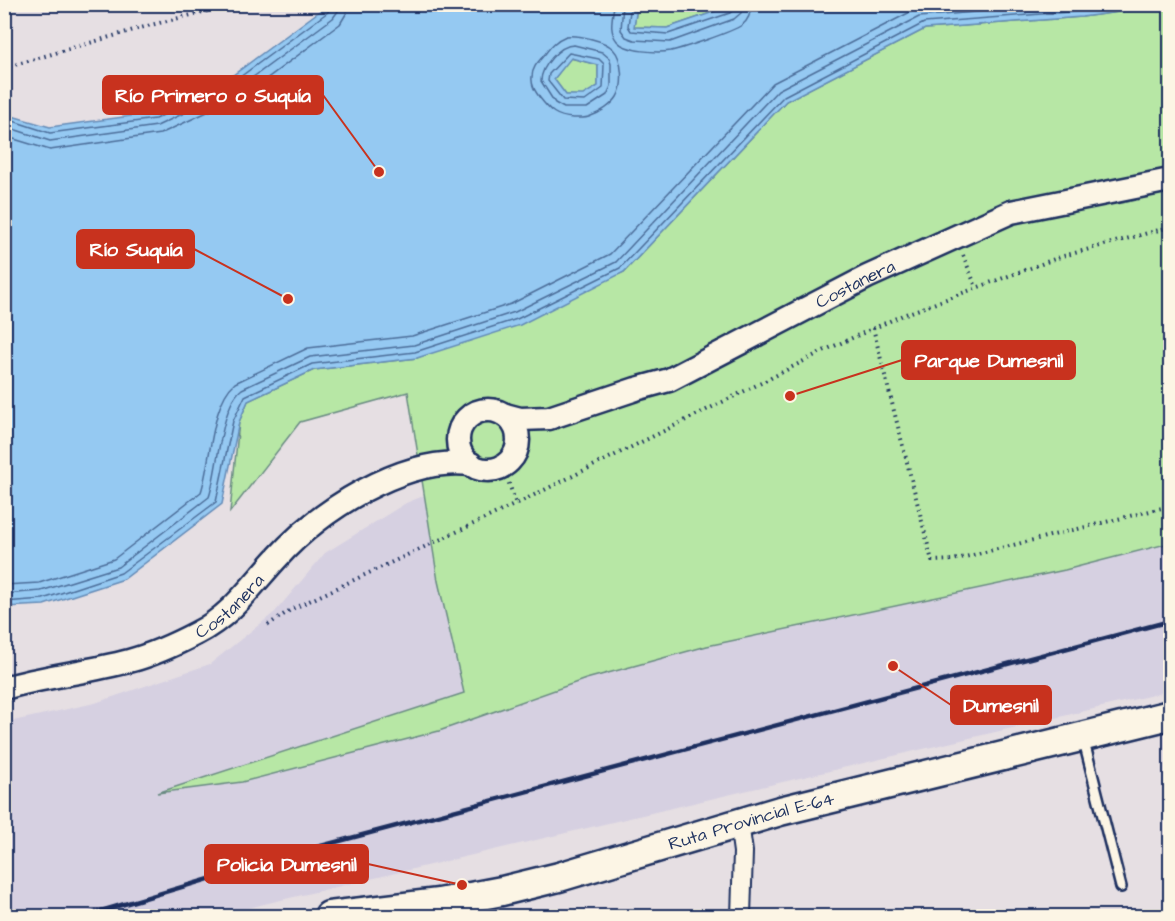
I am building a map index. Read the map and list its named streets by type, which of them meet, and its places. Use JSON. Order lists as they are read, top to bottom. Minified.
{"streets":{"main road":["Ruta Provincial E-64"],"street":["Costanera"]},"places":["Río Primero o Suquía","Río Suquía","Parque Dumesnil","Dumesnil","Policia Dumesnil"]}
